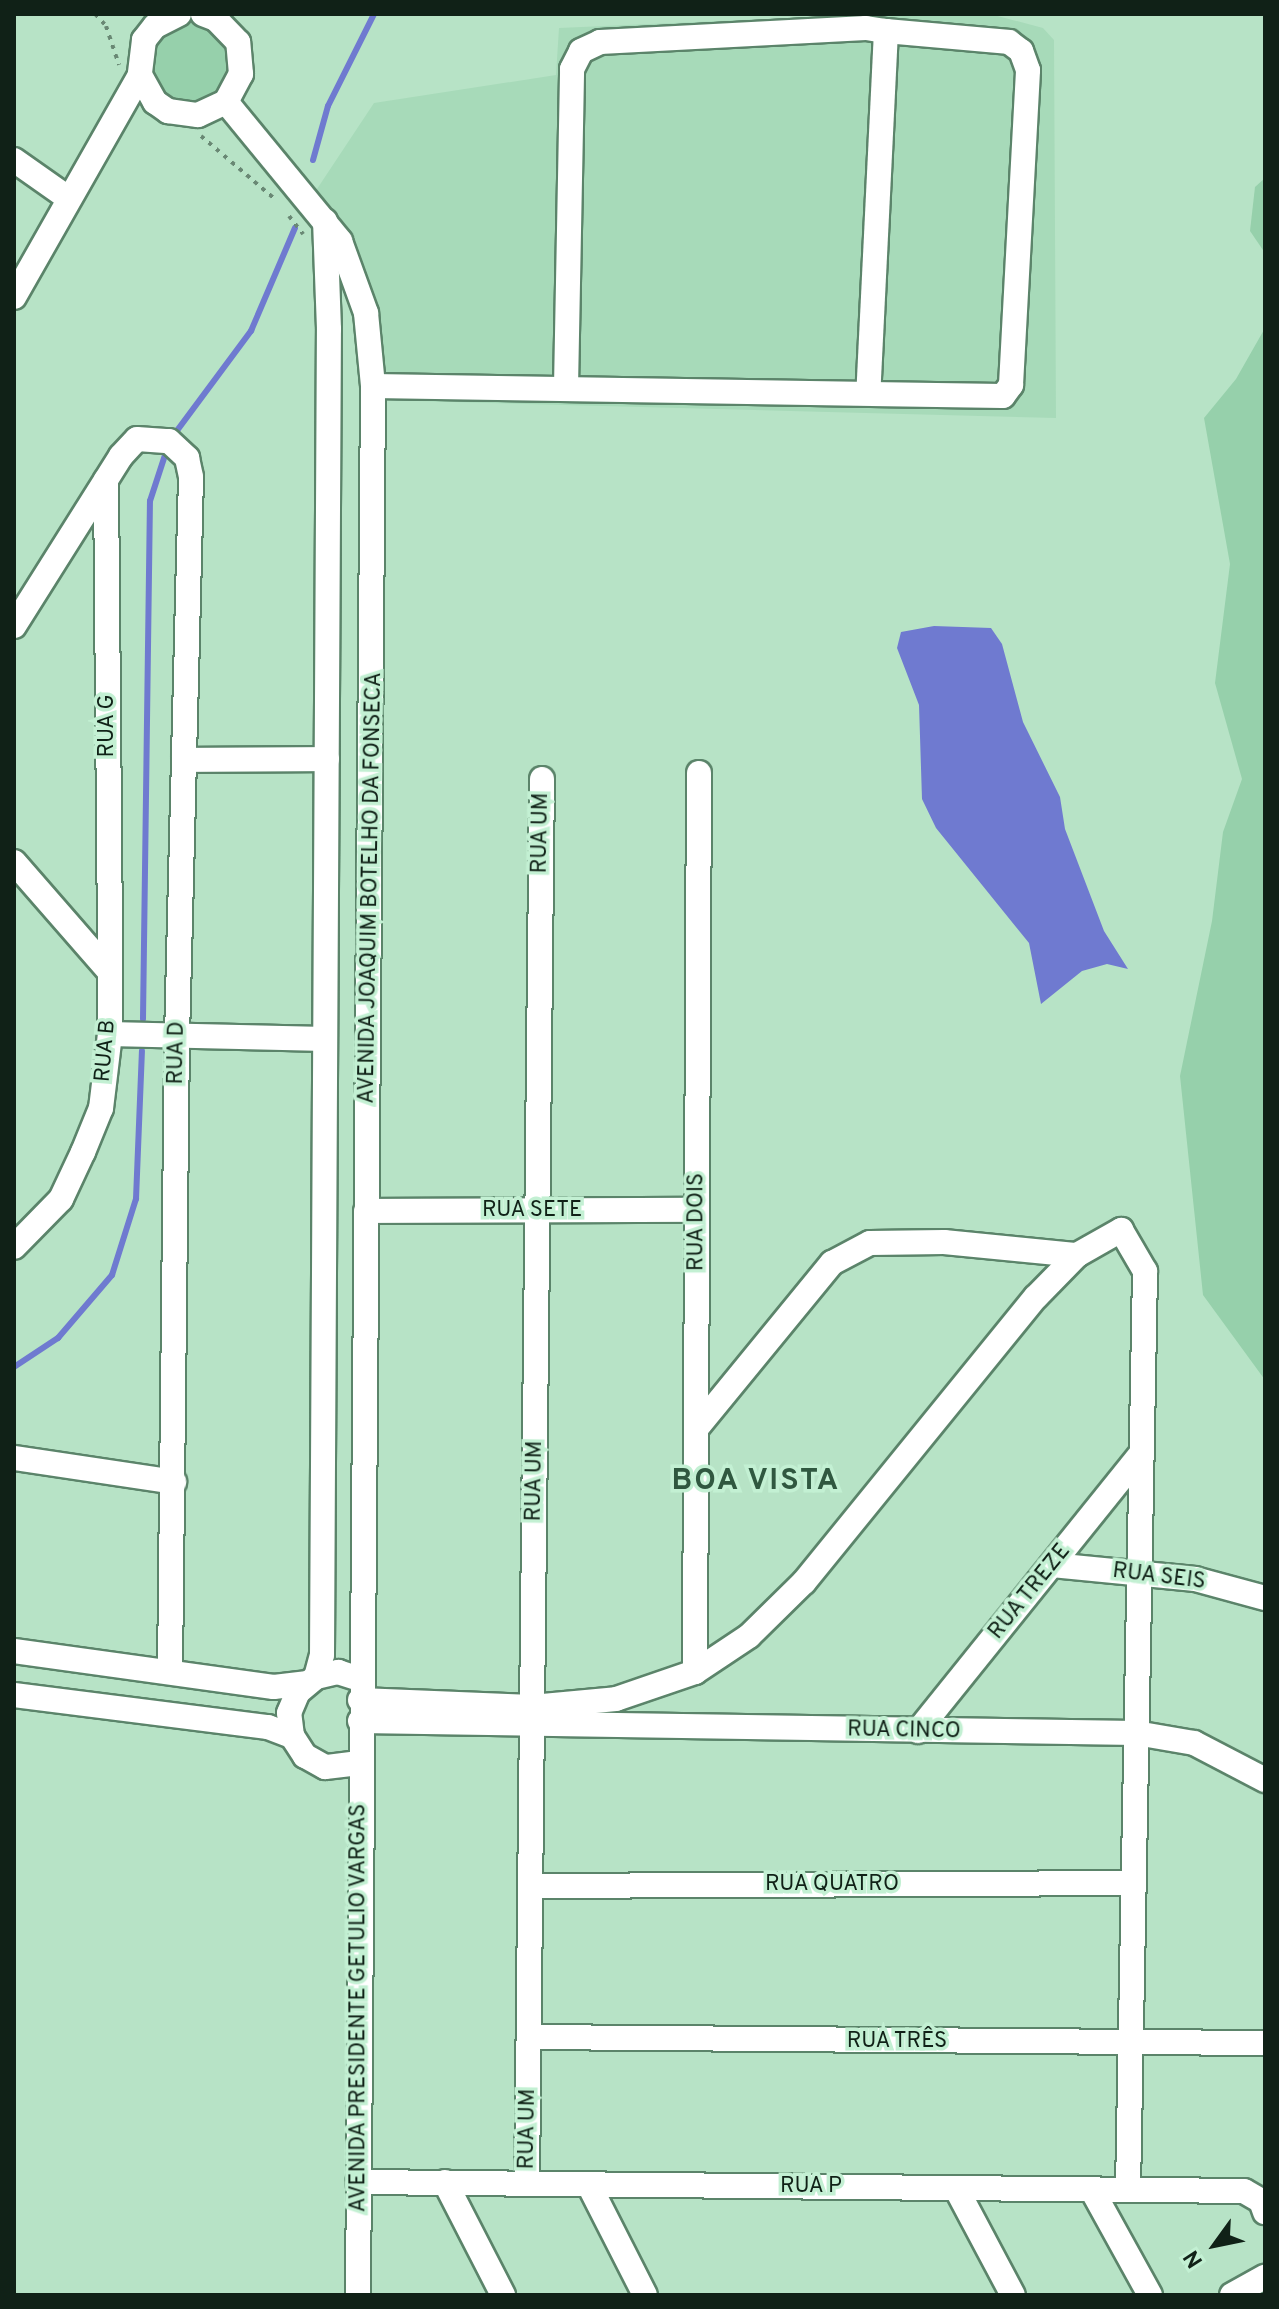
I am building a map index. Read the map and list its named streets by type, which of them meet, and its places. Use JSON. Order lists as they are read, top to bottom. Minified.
{"streets":{"street":["RUA G","RUA UM","AVENIDA JOAQUIM BOTELHO DA FONSECA","RUA B","RUA D","RUA SETE","RUA DOIS","RUA SEIS","RUA TREZE","RUA CINCO","RUA QUATRO","AVENIDA PRESIDENTE GETULIO VARGAS","RUA TRÊS","RUA P"]},"crossings":[["RUA G","RUA B"],["RUA G","RUA D"],["RUA UM","RUA SETE"],["RUA UM","RUA CINCO"],["RUA UM","RUA QUATRO"],["RUA UM","RUA TRÊS"],["RUA UM","RUA P"],["AVENIDA JOAQUIM BOTELHO DA FONSECA","RUA SETE"],["AVENIDA JOAQUIM BOTELHO DA FONSECA","AVENIDA PRESIDENTE GETULIO VARGAS"],["RUA SETE","RUA DOIS"],["RUA SEIS","RUA TREZE"],["RUA TREZE","RUA CINCO"],["AVENIDA PRESIDENTE GETULIO VARGAS","RUA P"]],"districts":["BOA VISTA"],"north":"bottom left"}
